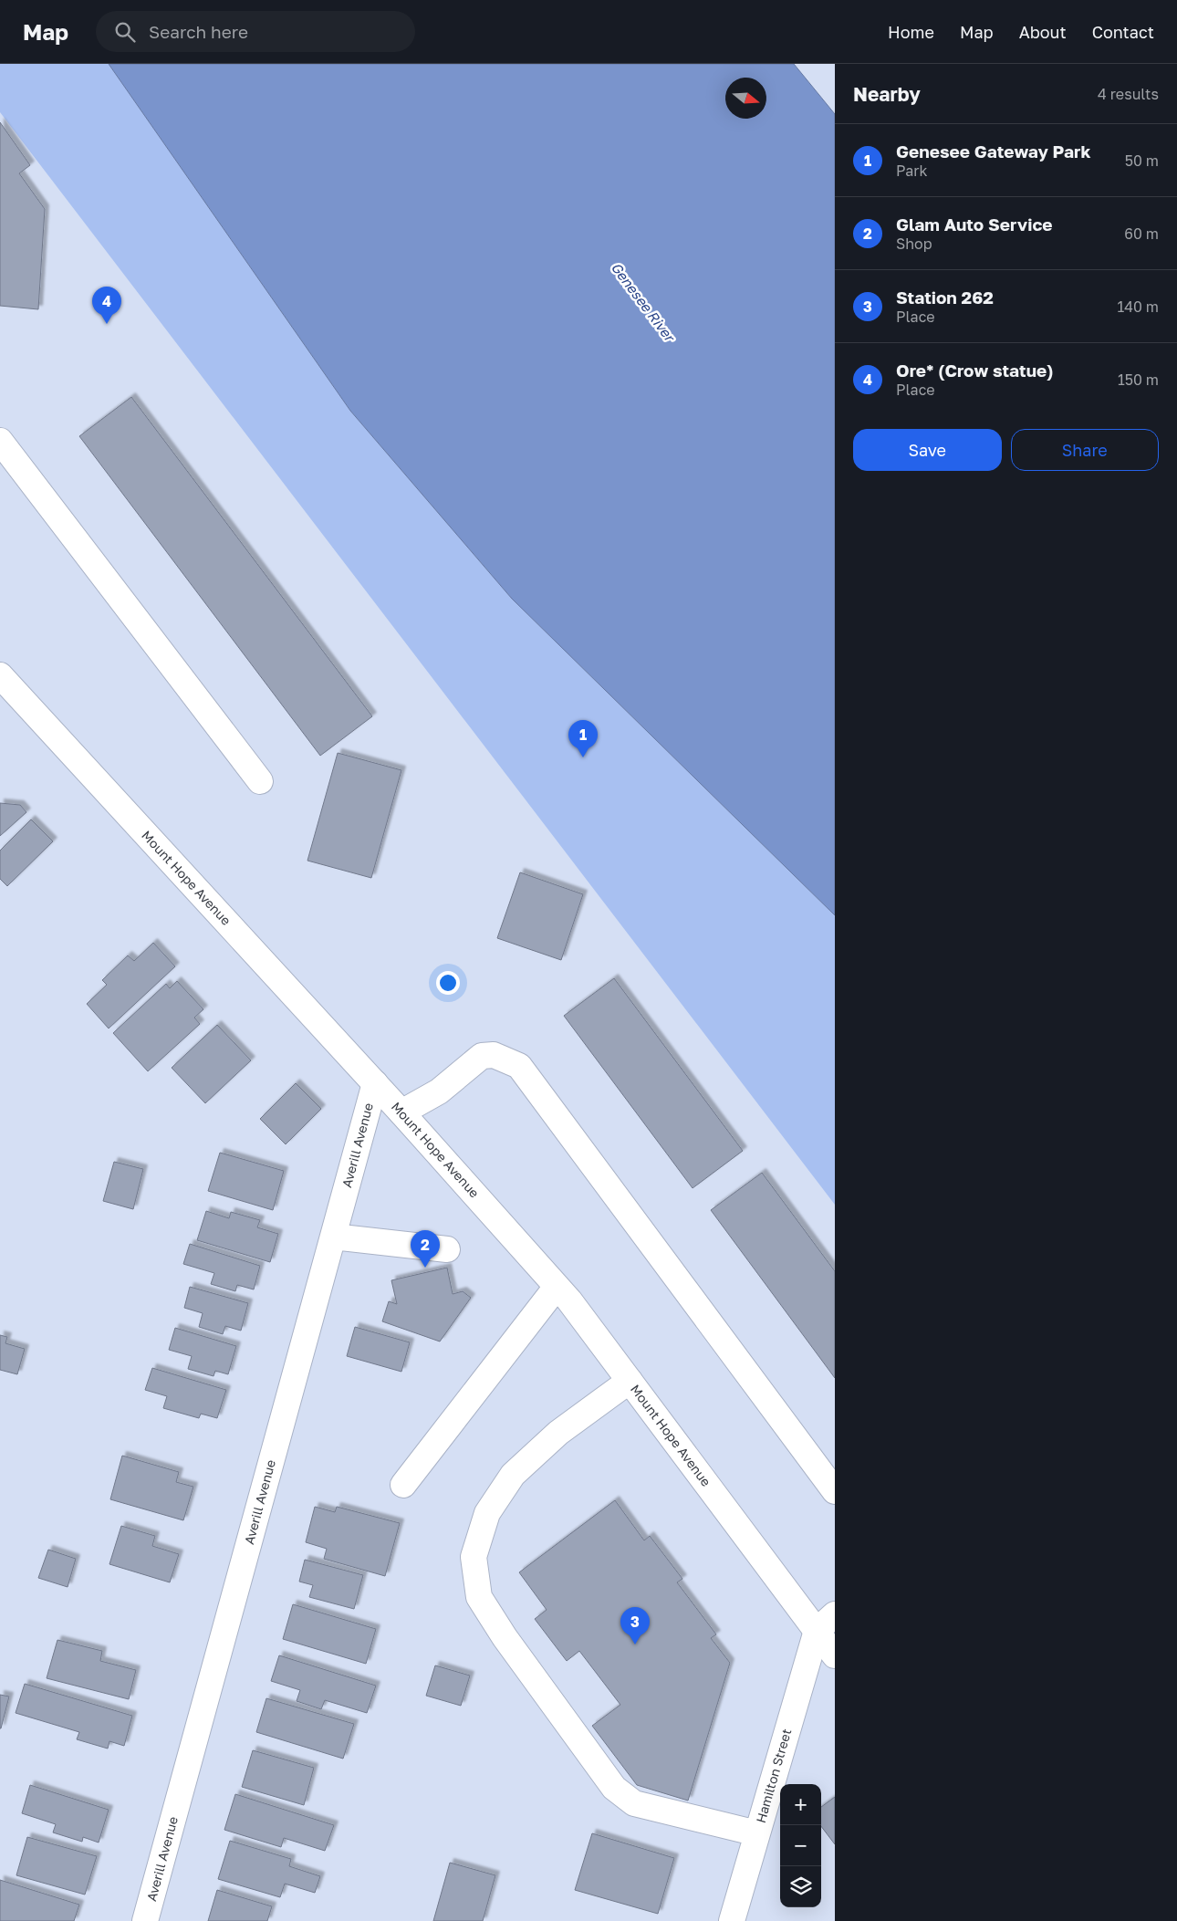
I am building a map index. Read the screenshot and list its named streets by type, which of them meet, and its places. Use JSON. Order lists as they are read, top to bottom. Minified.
{"streets":{"main road":["Mount Hope Avenue","Averill Avenue","Hamilton Street"]},"crossings":[["Mount Hope Avenue","Averill Avenue"],["Mount Hope Avenue","Hamilton Street"]],"water":["Genesee River"],"north":"right","page":{"header":"Map","search":"Search here","nav":["Home","Map","About","Contact"],"heading":["Nearby","4 results"],"list":[{"mark":"1","name":"Genesee Gateway Park","note":"Park","value":"50 m"},{"mark":"2","name":"Glam Auto Service","note":"Shop","value":"60 m"},{"mark":"3","name":"Station 262","note":"Place","value":"140 m"},{"mark":"4","name":"Ore* (Crow statue)","note":"Place","value":"150 m"}],"pins":["4","1","2","3"],"buttons":["Save","Share"],"map_buttons":["+","−"]}}
